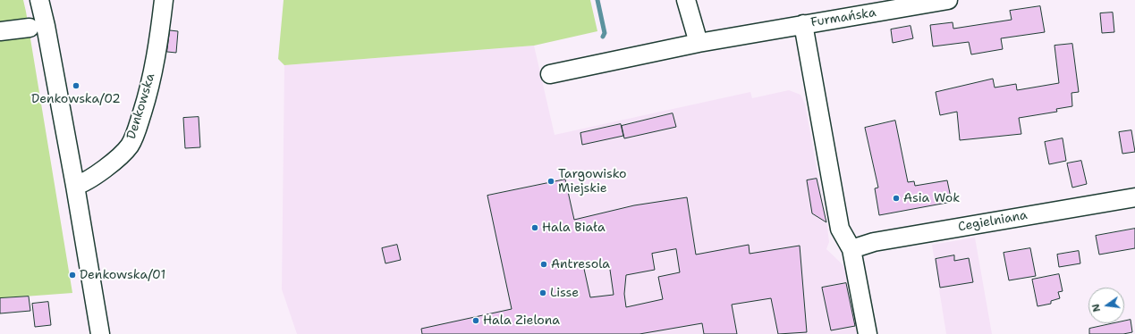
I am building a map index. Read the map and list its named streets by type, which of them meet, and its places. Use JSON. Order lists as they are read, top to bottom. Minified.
{"streets":{"street":["Furmańska","Denkowska","Cegielniana"]},"places":["Denkowska/02","Targowisko Miejskie","Asia Wok","Hala Biała","Antresola","Denkowska/01","Lisse","Hala Zielona"],"north":"left"}
